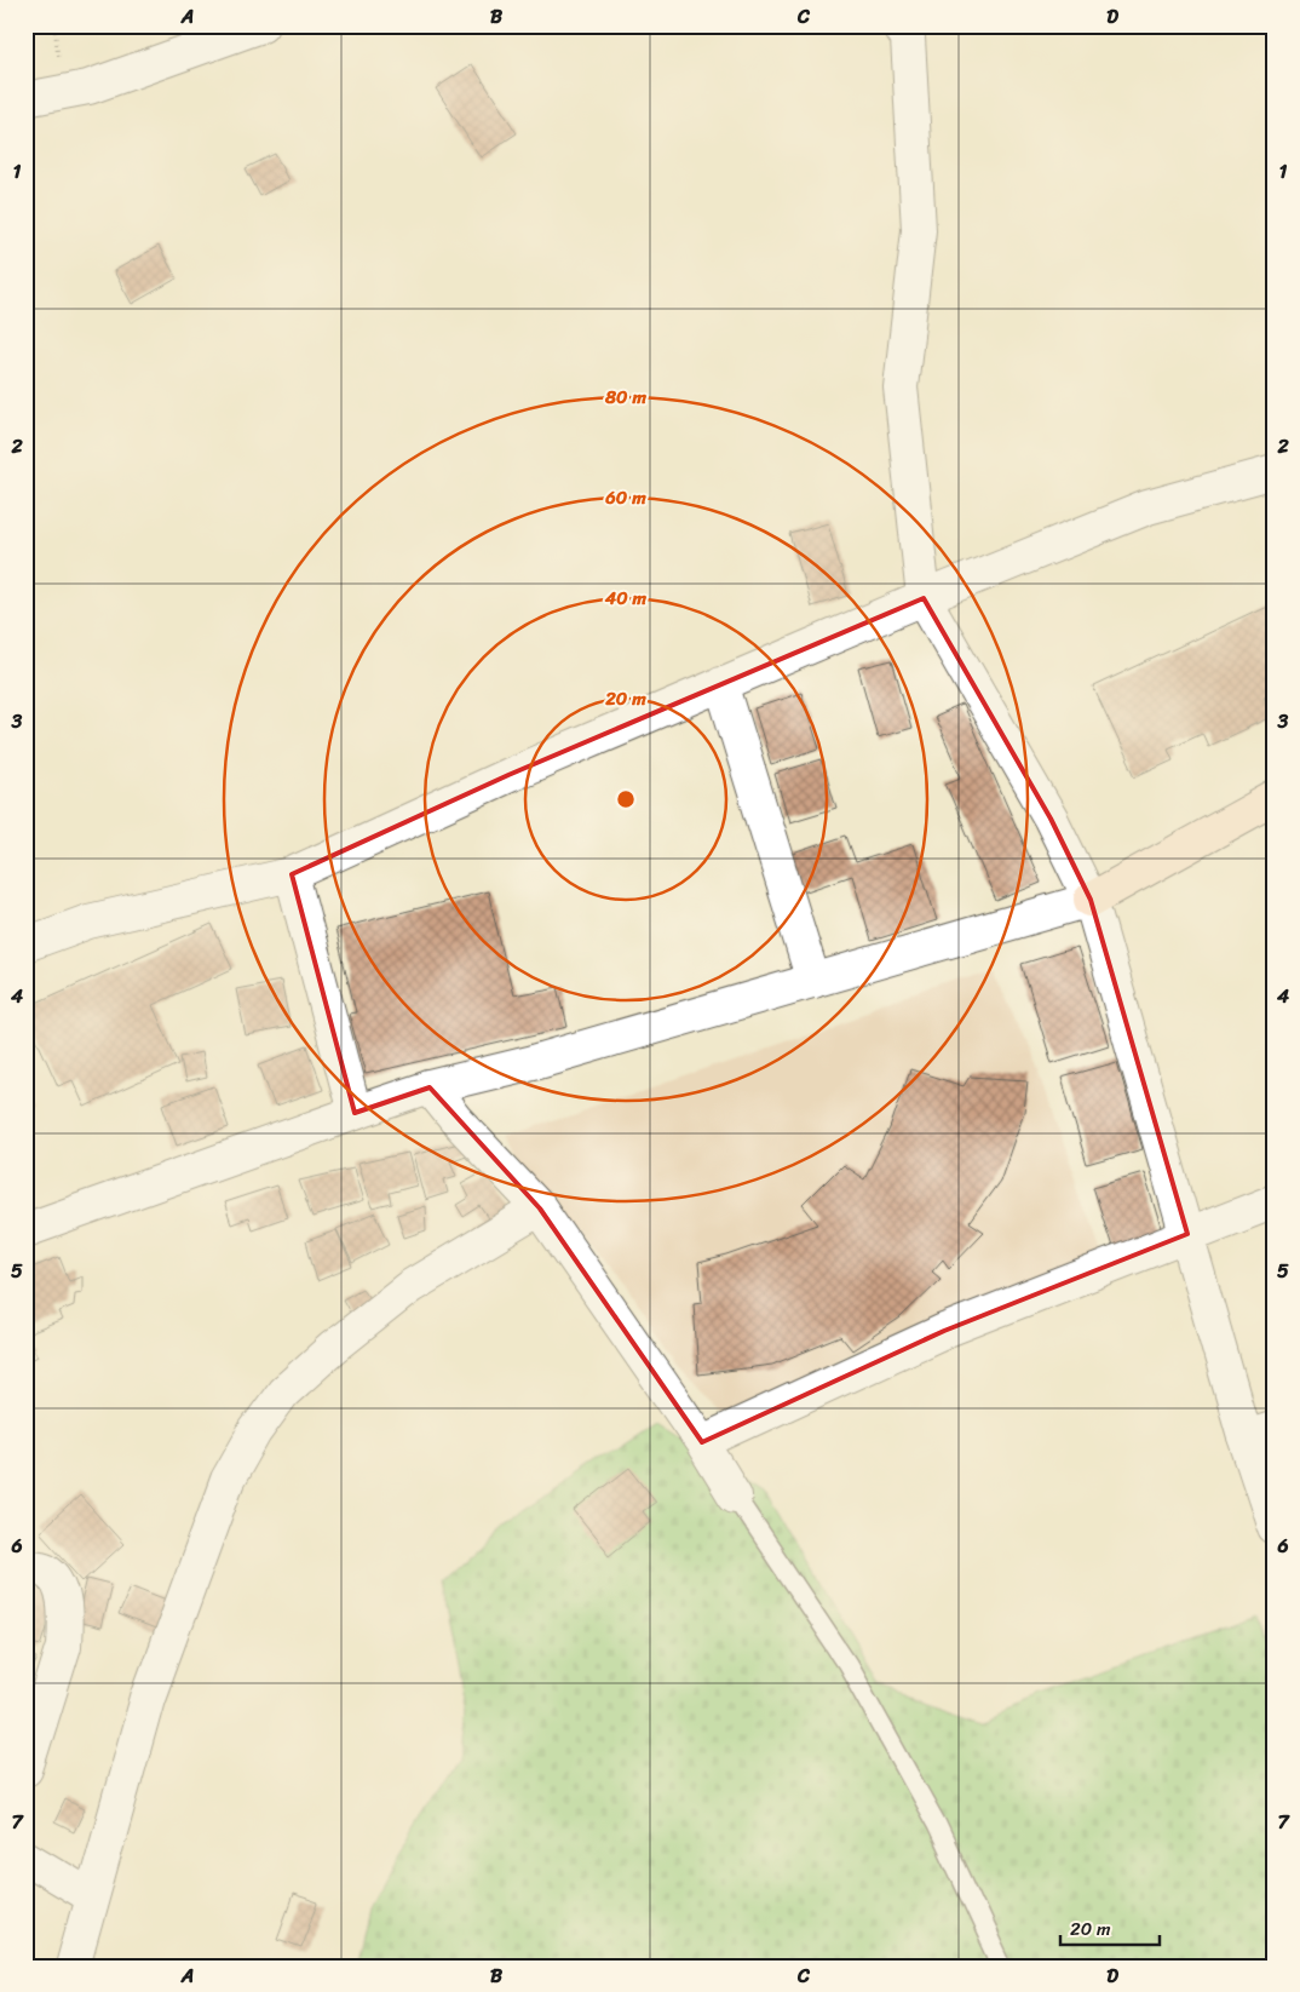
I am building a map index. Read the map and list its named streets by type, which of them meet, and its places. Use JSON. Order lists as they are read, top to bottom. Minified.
{"scale_bar":"20 m","grid":{"columns":["A","B","C","D"],"rows":["1","2","3","4","5","6","7"]},"rings":["80 m","60 m","40 m","20 m"]}
